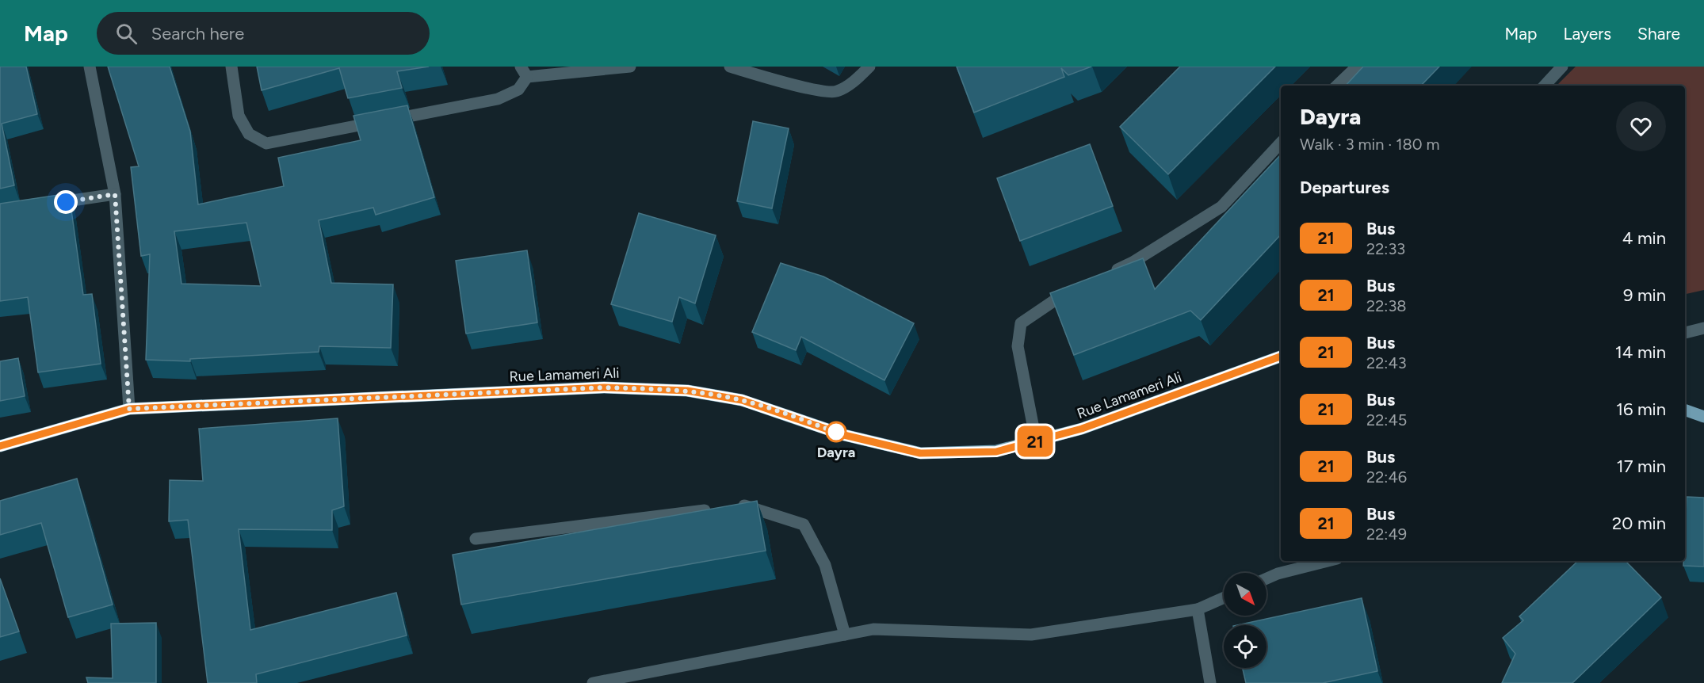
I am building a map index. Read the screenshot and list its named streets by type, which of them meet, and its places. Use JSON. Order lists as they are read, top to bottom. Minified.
{"streets":{"main road":["Rue Lamameri Ali"]},"places":["Dayra"],"lines":["bus line 21"],"north":"bottom right","page":{"header":"Map","search":"Search here","nav":["Map","Layers","Share"],"on_map":"21","heading":[["Dayra","Walk · 3 min · 180 m"],"Departures"],"list":[{"mark":"21","name":"Bus","note":"22:33","value":"4 min"},{"mark":"21","name":"Bus","note":"22:38","value":"9 min"},{"mark":"21","name":"Bus","note":"22:43","value":"14 min"},{"mark":"21","name":"Bus","note":"22:45","value":"16 min"},{"mark":"21","name":"Bus","note":"22:46","value":"17 min"},{"mark":"21","name":"Bus","note":"22:49","value":"20 min"}]}}
